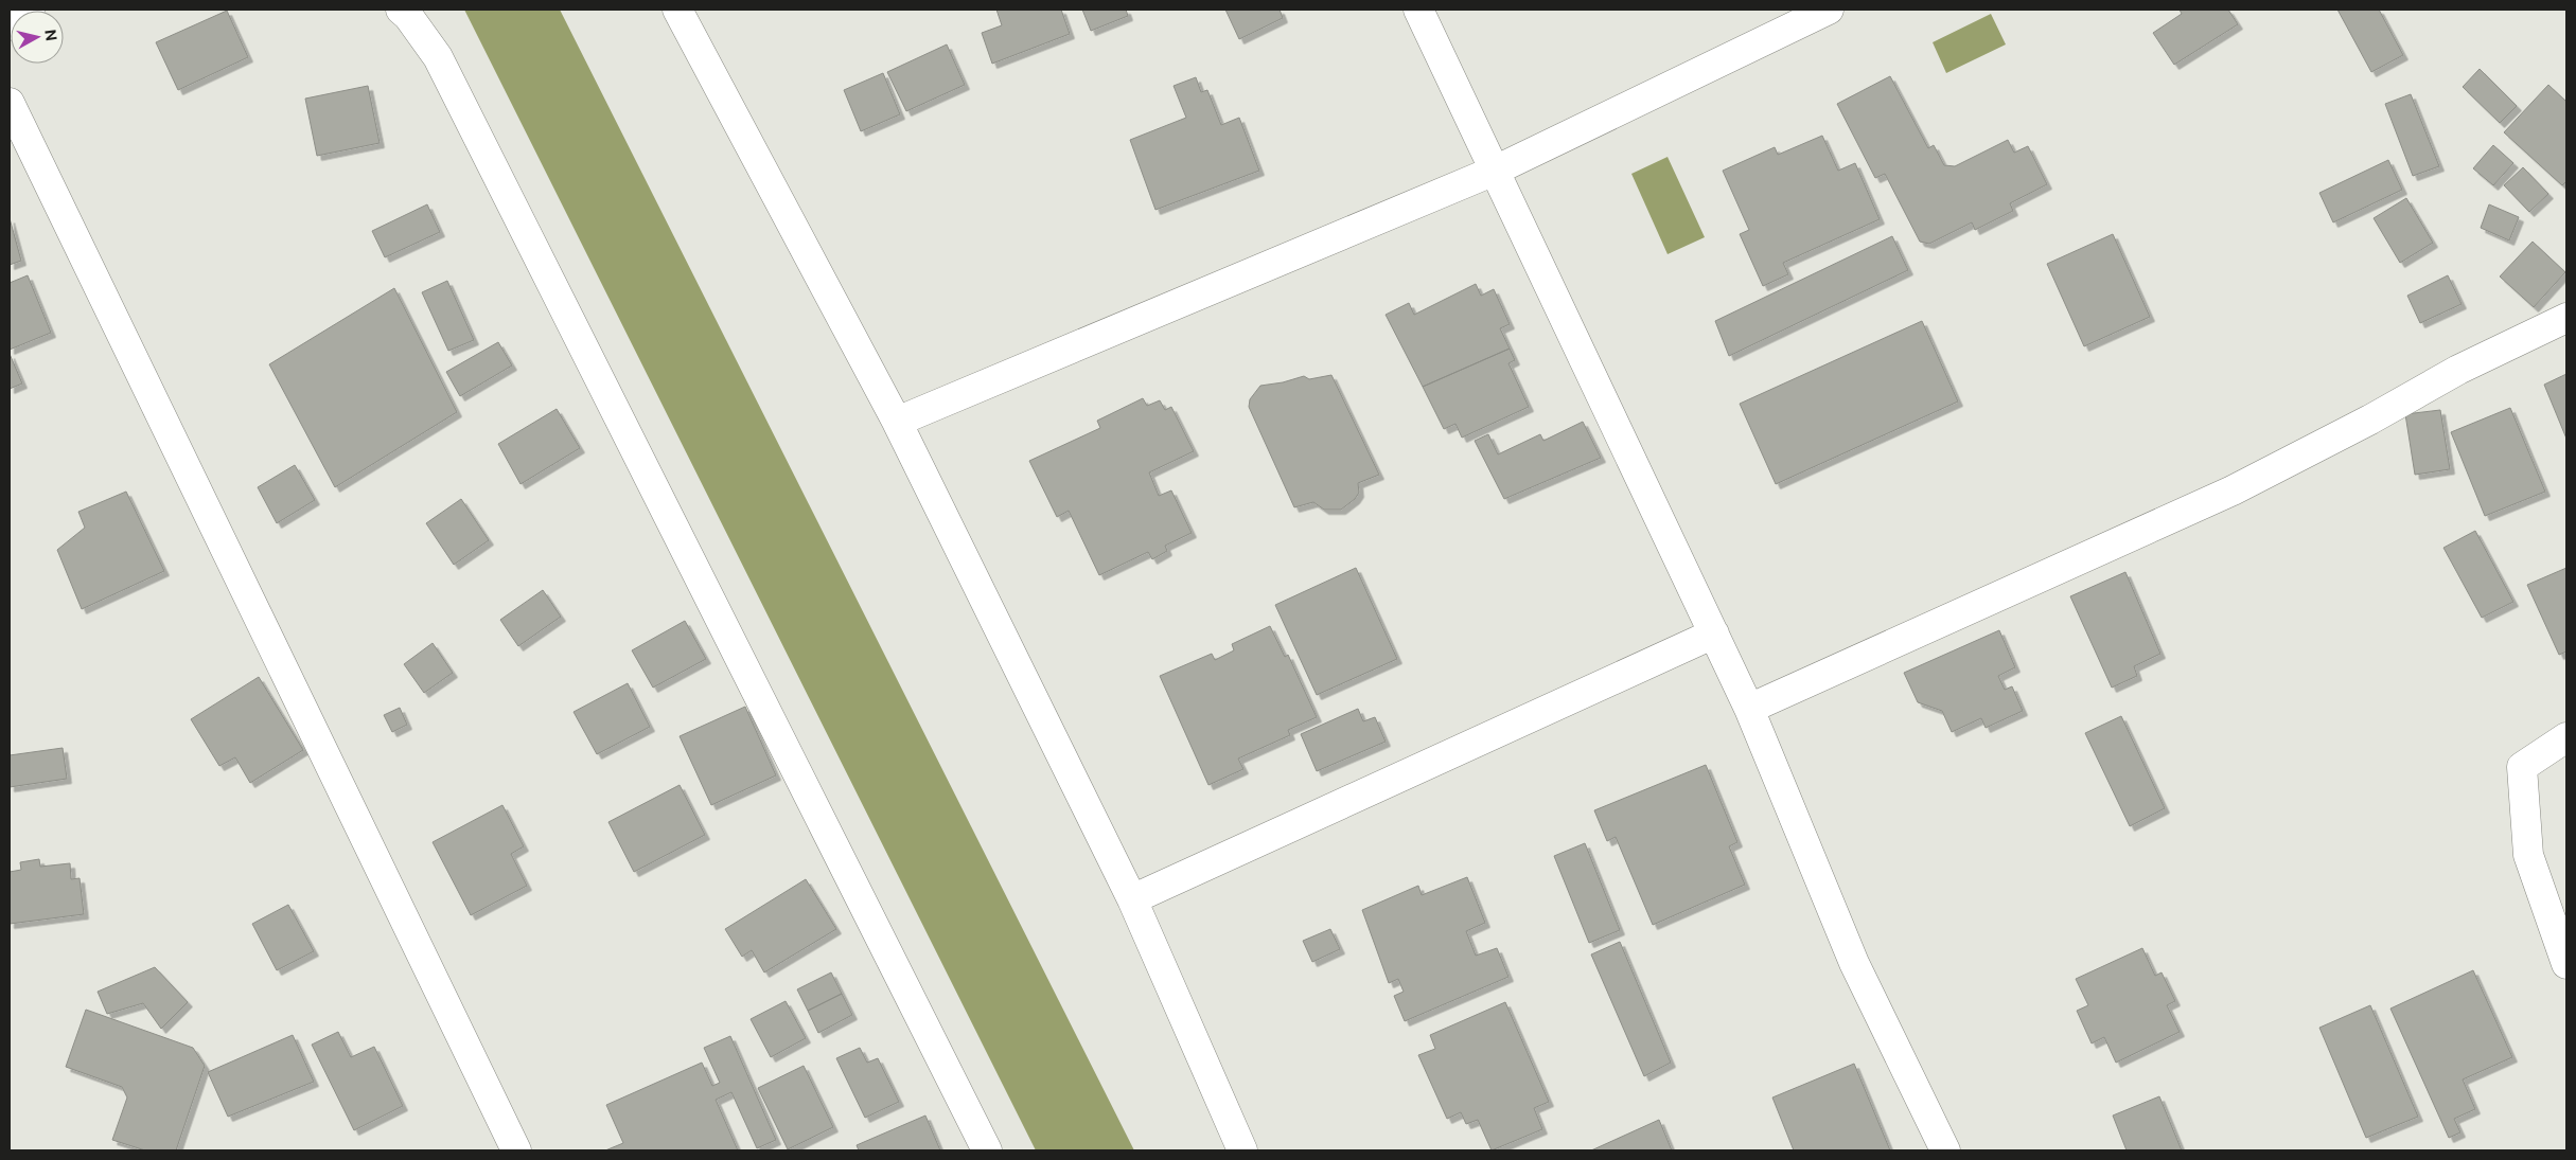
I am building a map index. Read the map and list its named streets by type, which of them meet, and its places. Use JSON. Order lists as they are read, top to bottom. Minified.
{"north":"right"}
